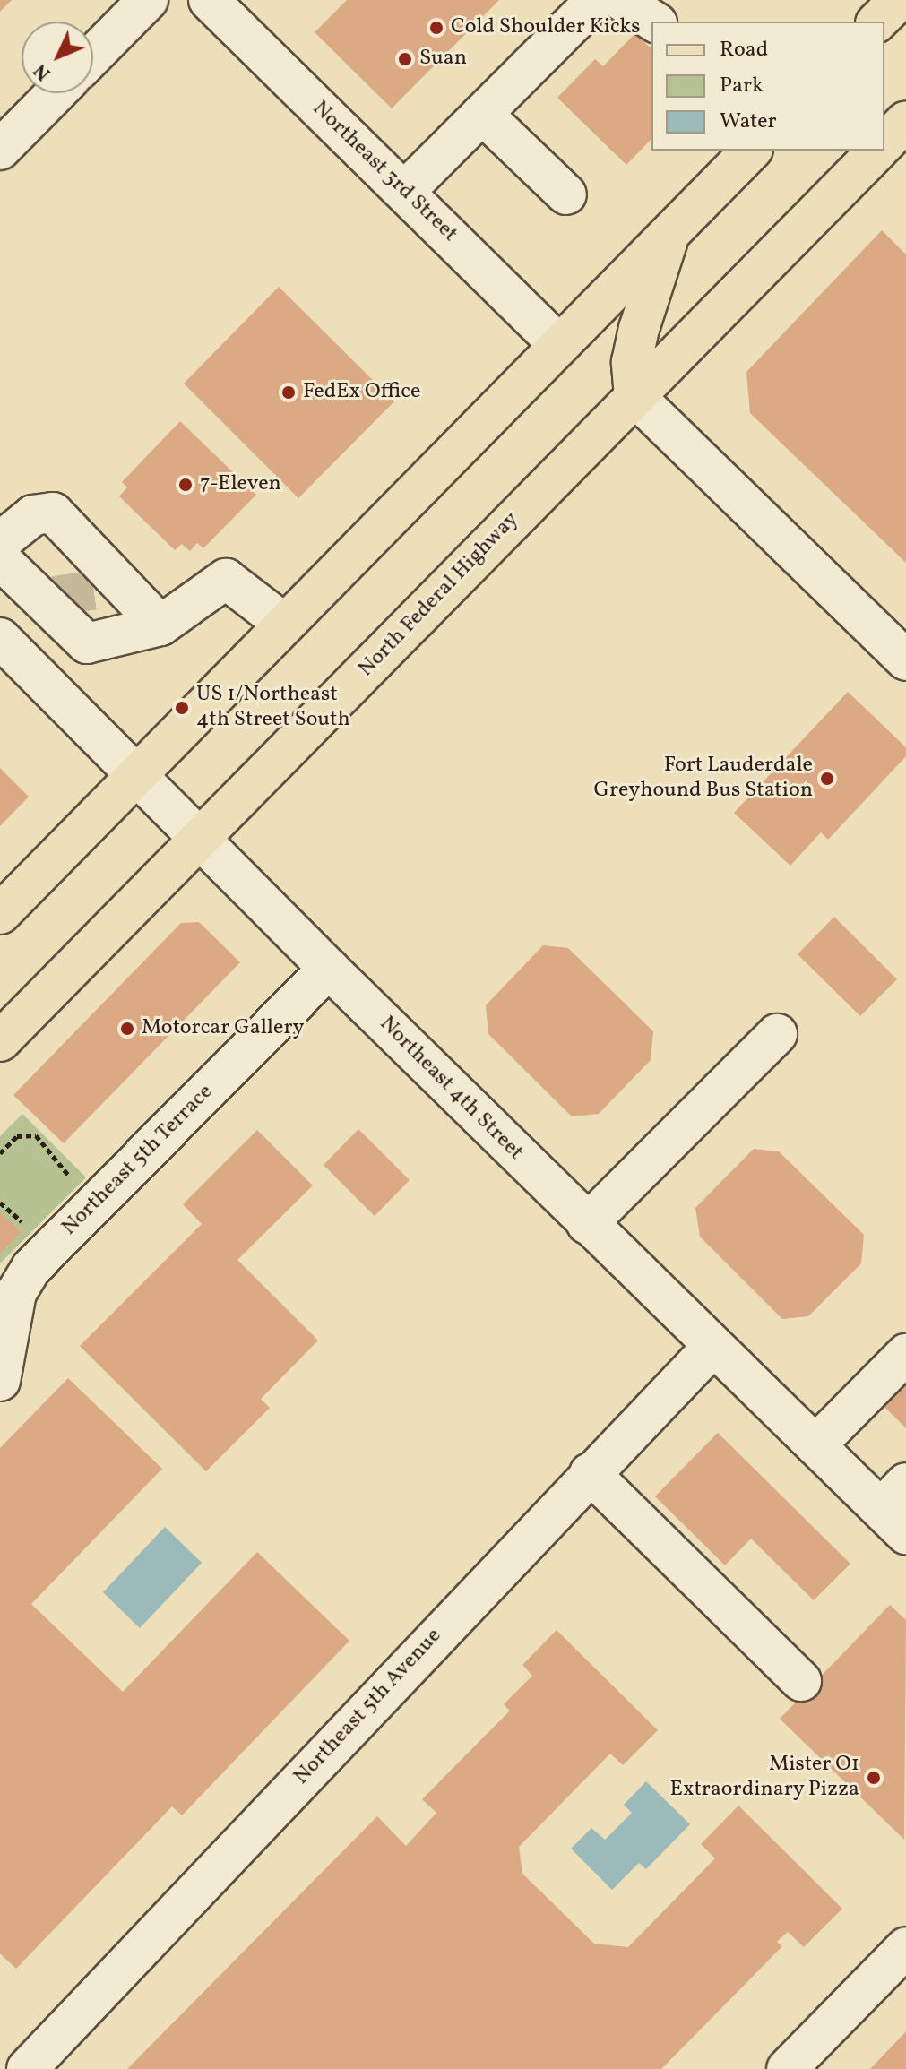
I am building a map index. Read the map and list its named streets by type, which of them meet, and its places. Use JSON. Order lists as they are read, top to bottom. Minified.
{"streets":{"main road":["North Federal Highway"],"street":["Northeast 3rd Street","Northeast 4th Street","Northeast 5th Terrace","Northeast 5th Avenue"]},"crossings":[["North Federal Highway","Northeast 4th Street"],["Northeast 4th Street","Northeast 5th Terrace"],["Northeast 4th Street","Northeast 5th Avenue"]],"places":["Cold Shoulder Kicks","Suan","FedEx Office","7-Eleven","US 1/Northeast 4th Street South","Fort Lauderdale Greyhound Bus Station","Motorcar Gallery","Mister O1 Extraordinary Pizza"],"legend":["Road","Park","Water"],"north":"bottom left"}
